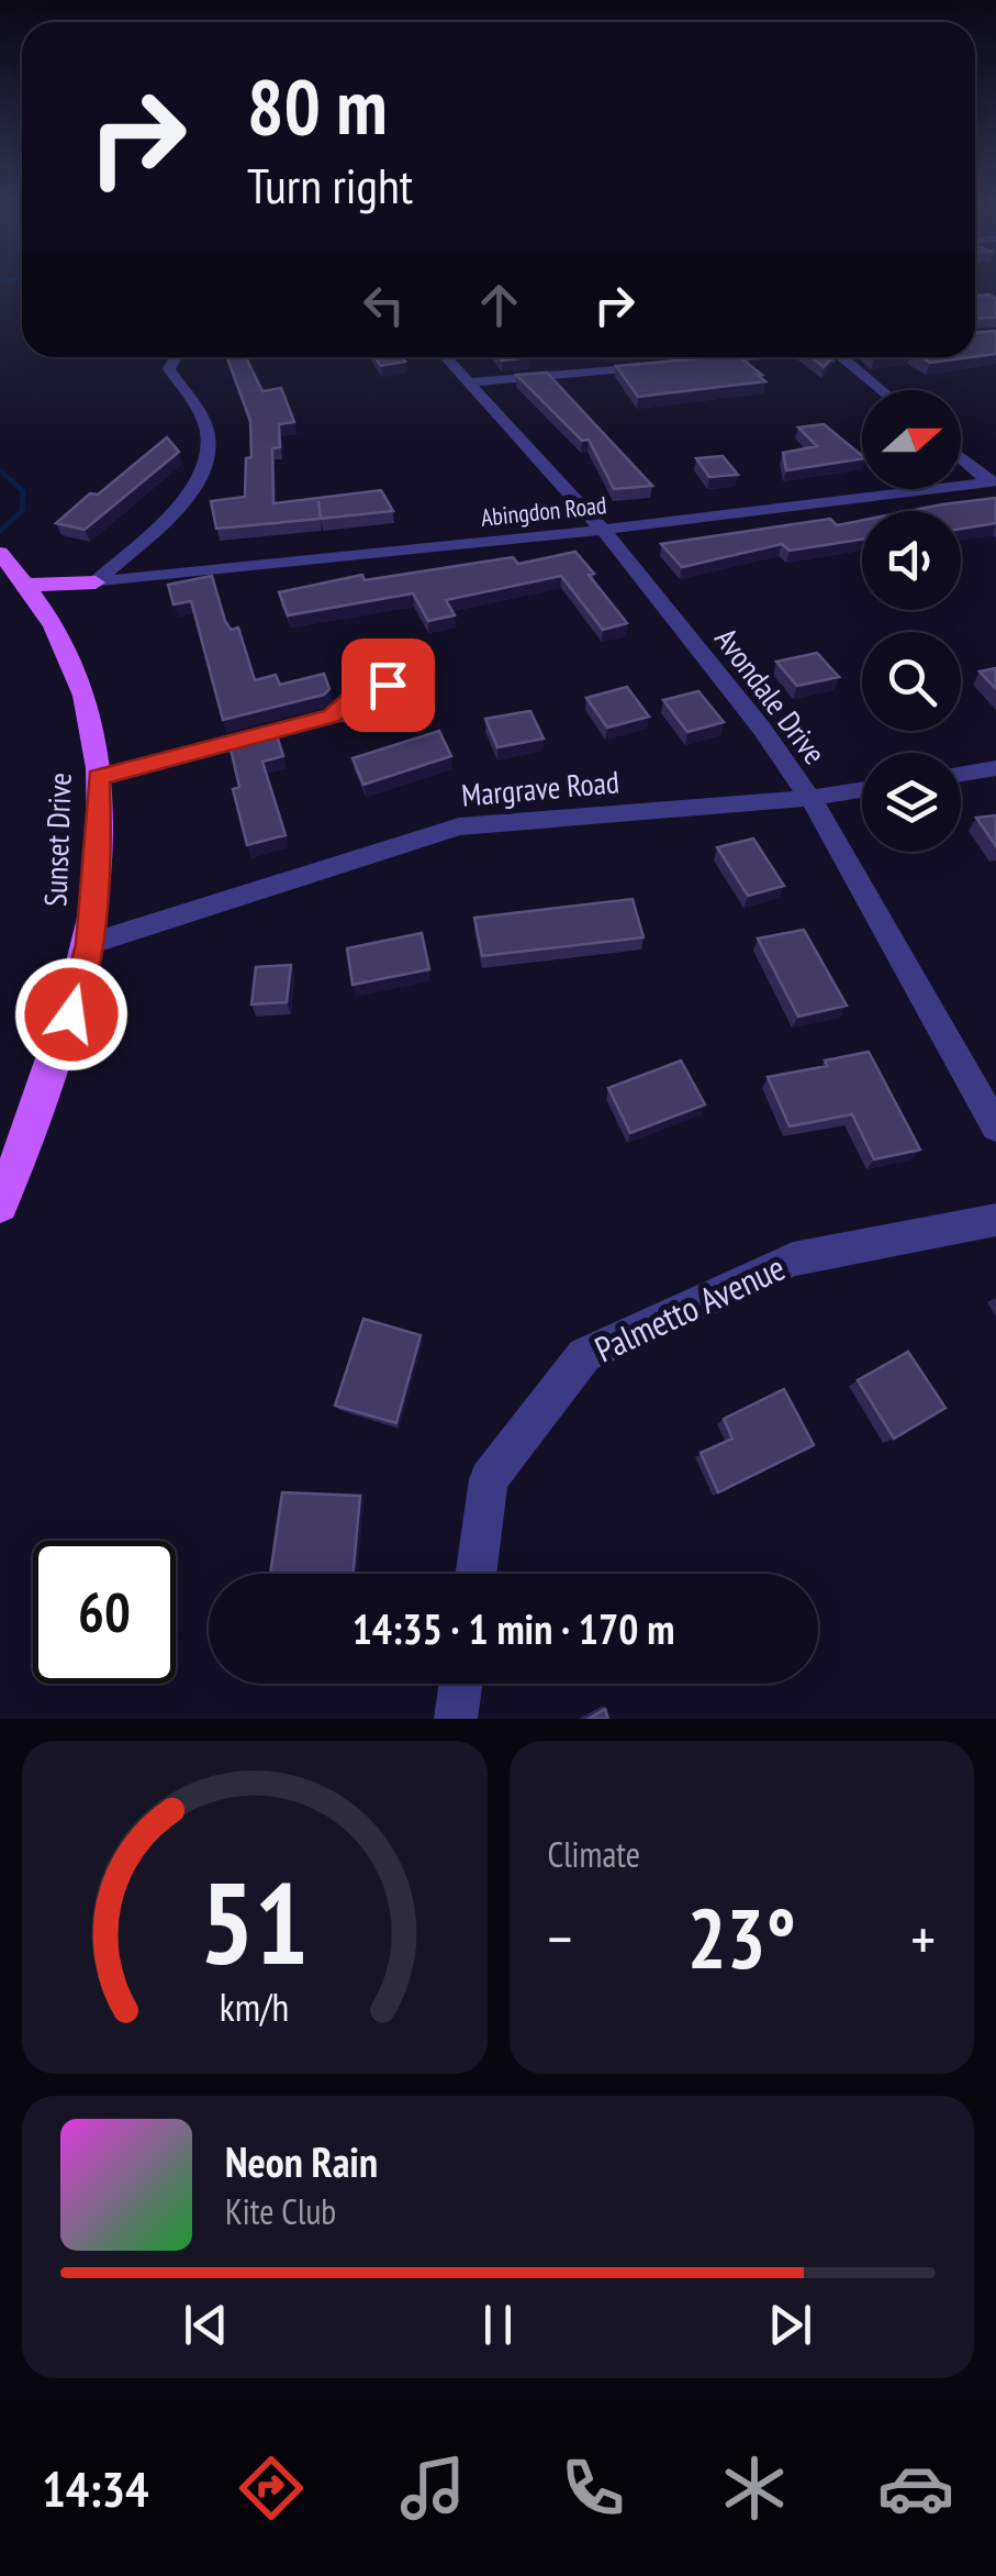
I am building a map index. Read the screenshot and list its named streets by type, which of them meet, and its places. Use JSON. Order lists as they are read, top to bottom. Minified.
{"streets":{"main road":["Sunset Drive"],"street":["Abingdon Road","Avondale Drive","Margrave Road","Palmetto Avenue"]},"crossings":[["Abingdon Road","Avondale Drive"],["Avondale Drive","Margrave Road"],["Margrave Road","Sunset Drive"]],"north":"right","page":{"turn":["80 m","Turn right"],"limit":"60","trip":"14:35 · 1 min · 170 m","tile":"Climate","heat":["−","23°","+"],"song":["Neon Rain","Kite Club"],"tabs":"14:34","gauge":["51","km/h"]}}
